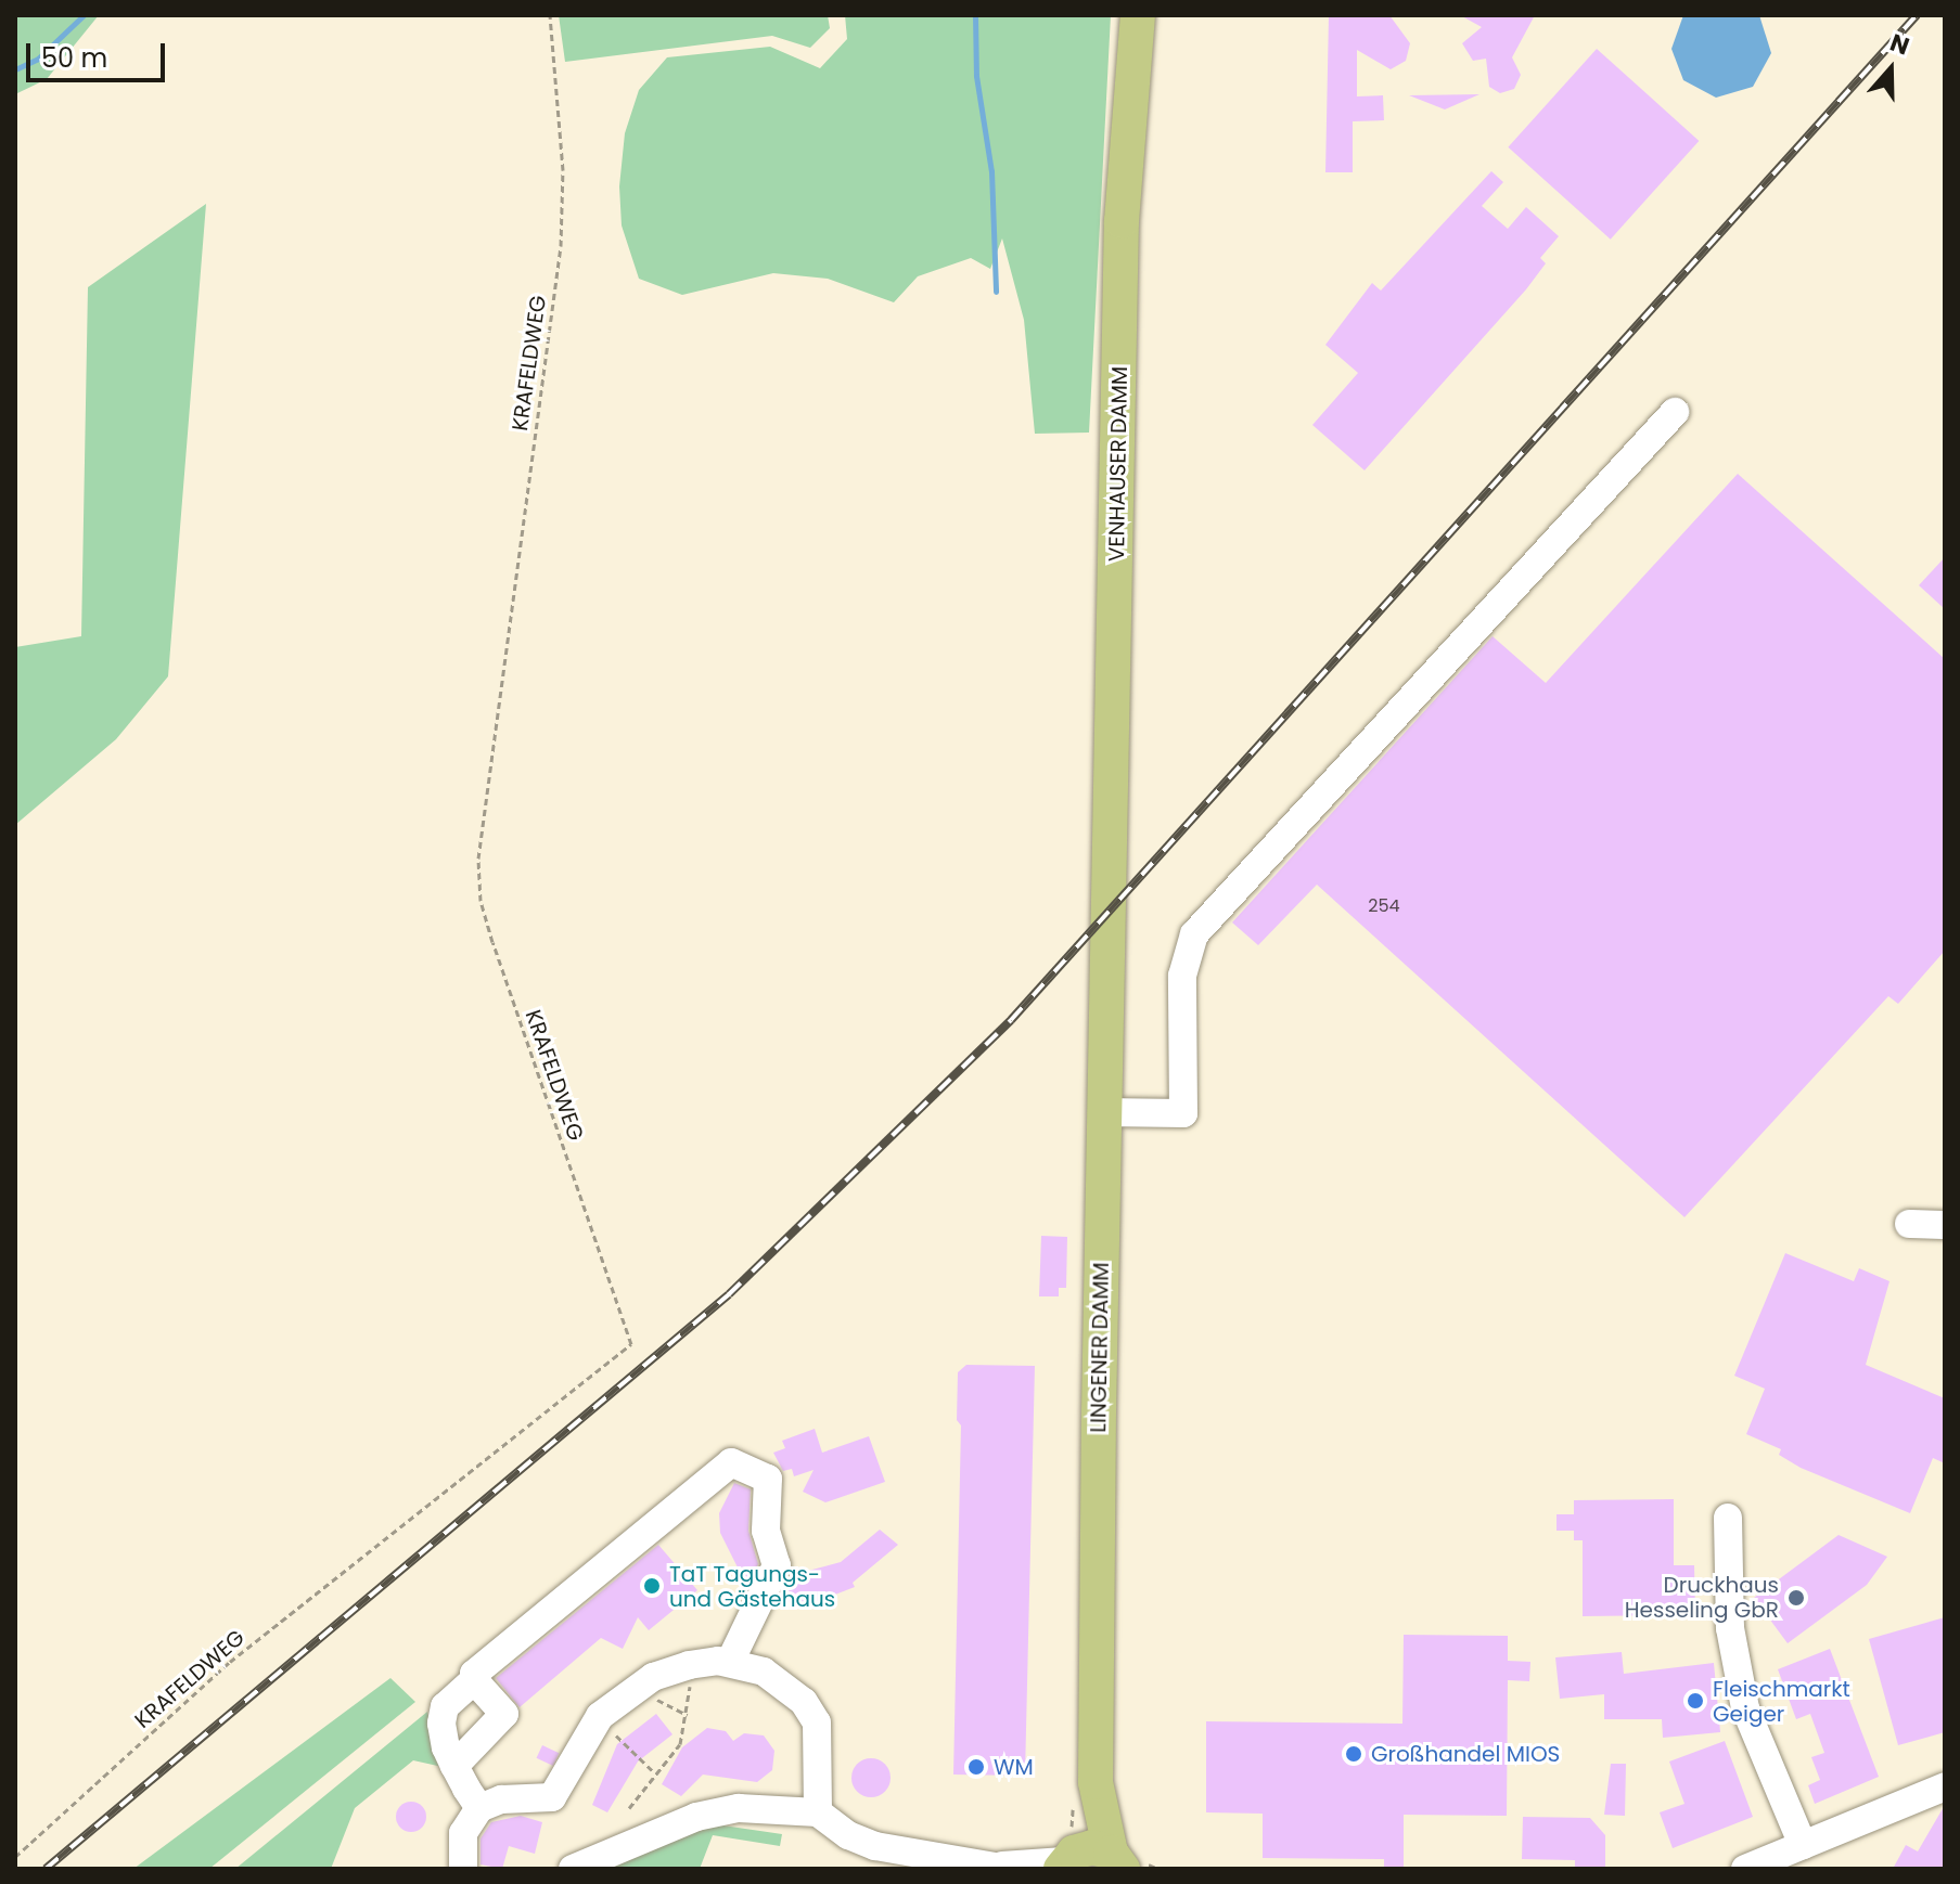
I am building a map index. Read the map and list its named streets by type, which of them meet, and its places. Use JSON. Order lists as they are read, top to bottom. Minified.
{"streets":{"main road":["VENHAUSER DAMM","LINGENER DAMM"],"path":["KRAFELDWEG"]},"crossings":[["VENHAUSER DAMM","LINGENER DAMM"]],"places":["TaT Tagungs- und Gästehaus","Druckhaus Hesseling GbR","Fleischmarkt Geiger","Großhandel MIOS","WM"],"house_numbers":["254"],"scale_bar":"50 m","north":"top"}
